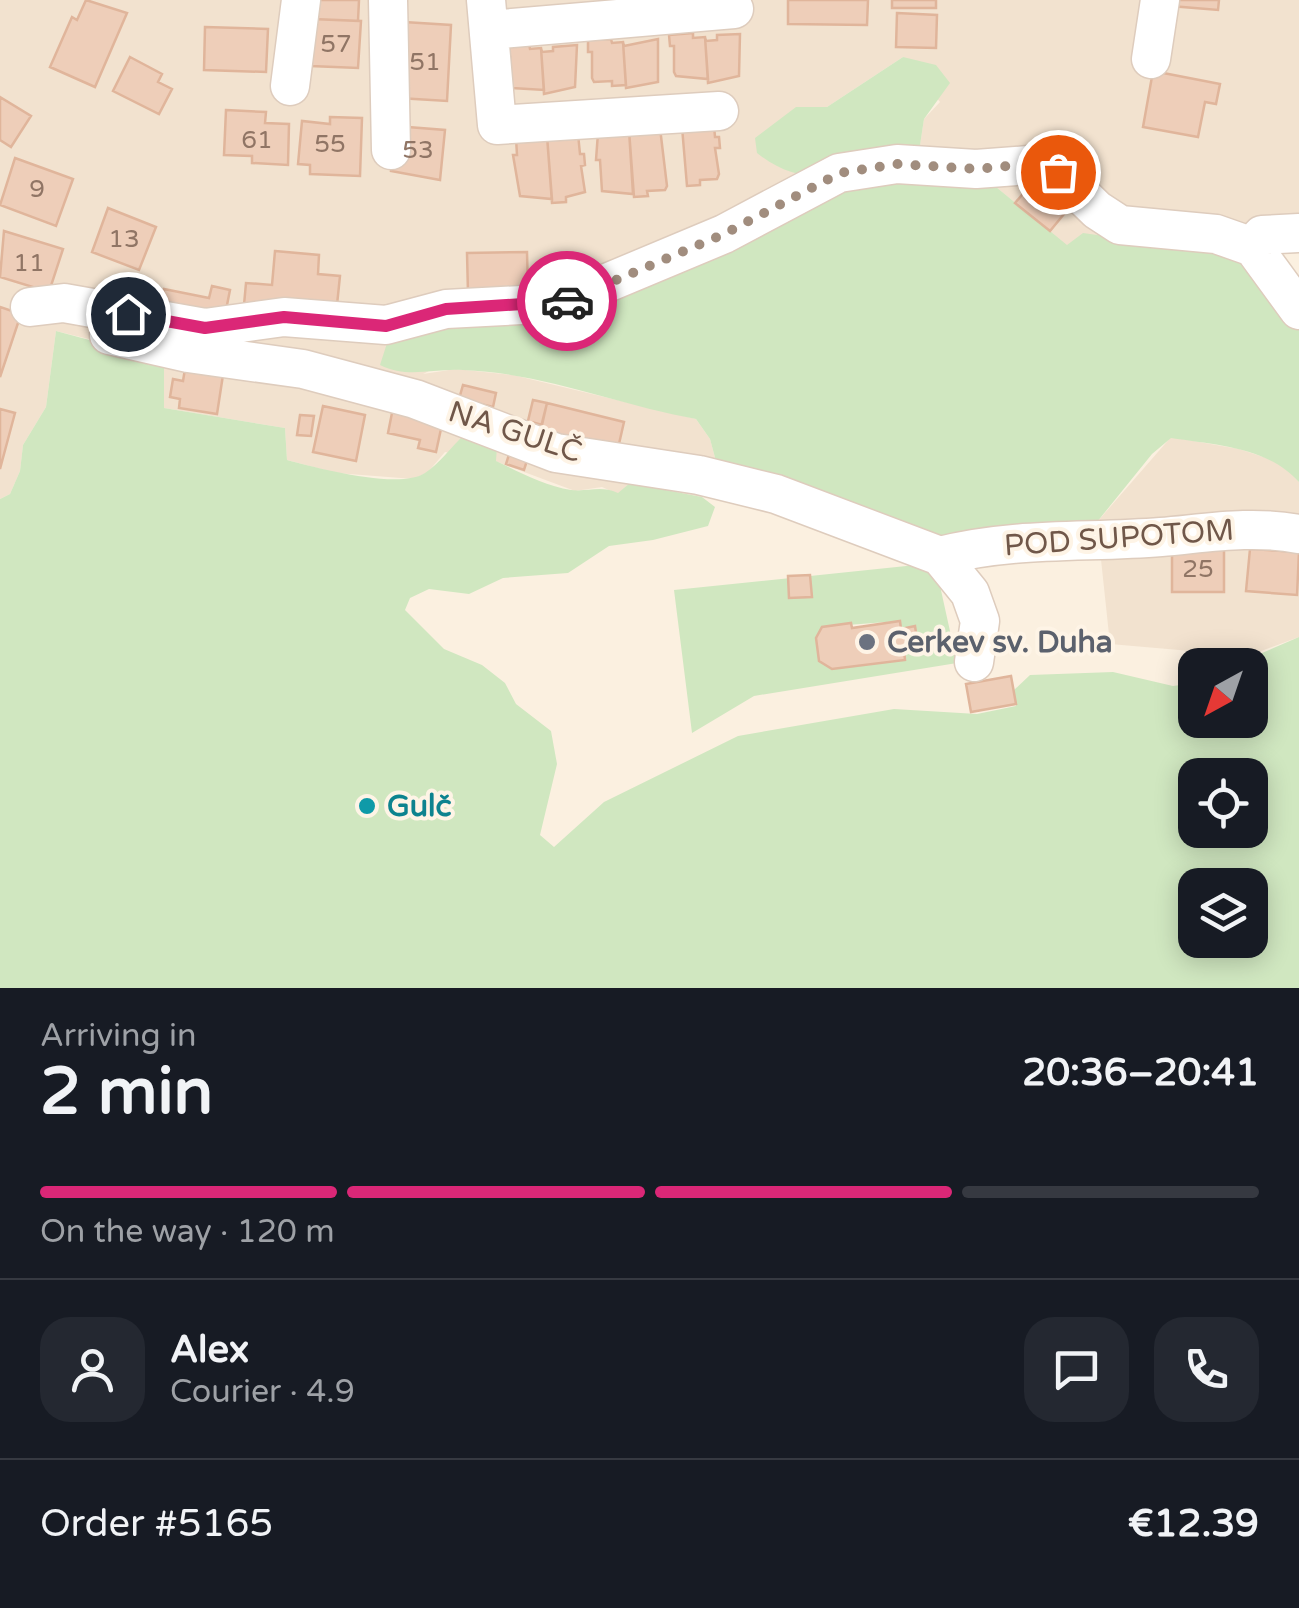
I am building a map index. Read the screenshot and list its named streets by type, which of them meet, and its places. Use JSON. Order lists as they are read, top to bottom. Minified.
{"streets":{"street":["NA GULČ","POD SUPOTOM"]},"crossings":[["NA GULČ","POD SUPOTOM"]],"places":["Cerkev sv. Duha","Gulč"],"house_numbers":["57","51","61","55","53","9","13","11","25"],"north":"bottom left","page":{"heading":["2 min","Arriving in","20:36–20:41"],"panel":["Alex","Courier · 4.9","Order #5165","€12.39"],"bar":"On the way · 120 m"}}
